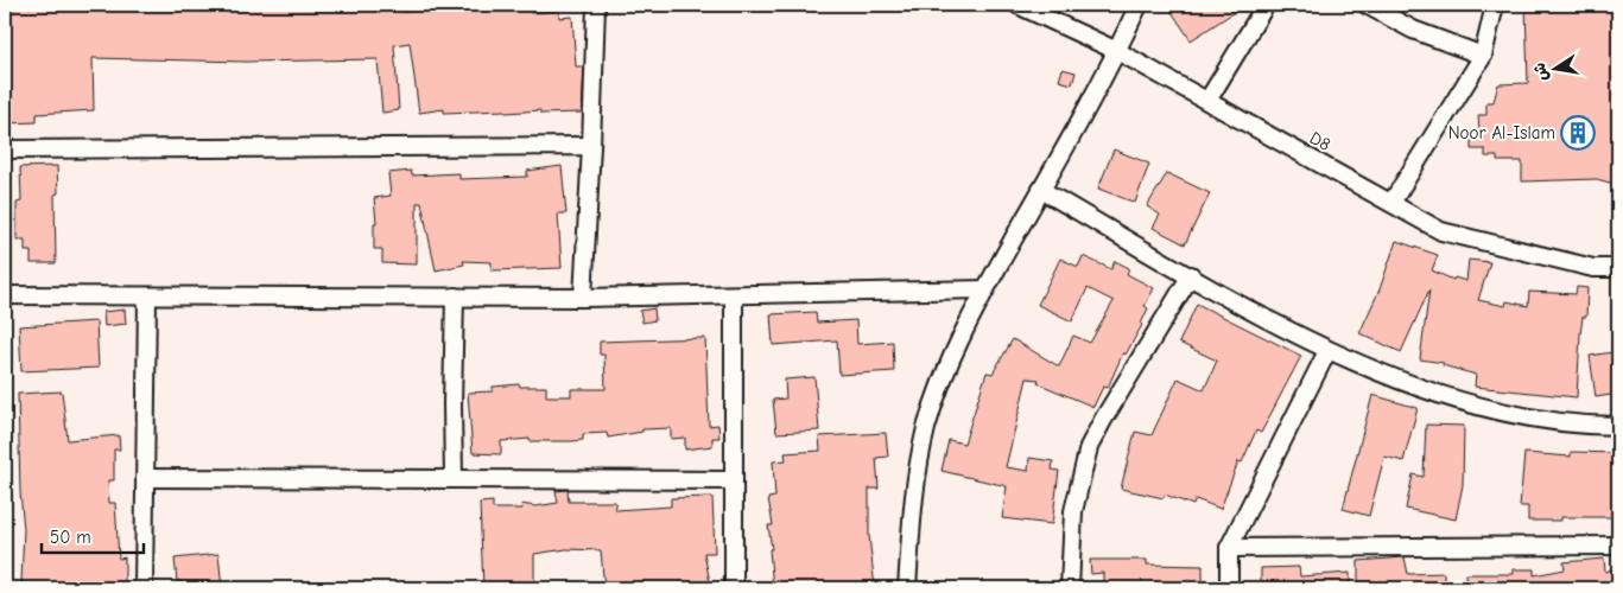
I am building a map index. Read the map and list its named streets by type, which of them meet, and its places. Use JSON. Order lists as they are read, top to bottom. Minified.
{"streets":{"street":["D8"]},"places":{"building":["Noor Al-Islam"]},"scale_bar":"50 m","north":"left"}
